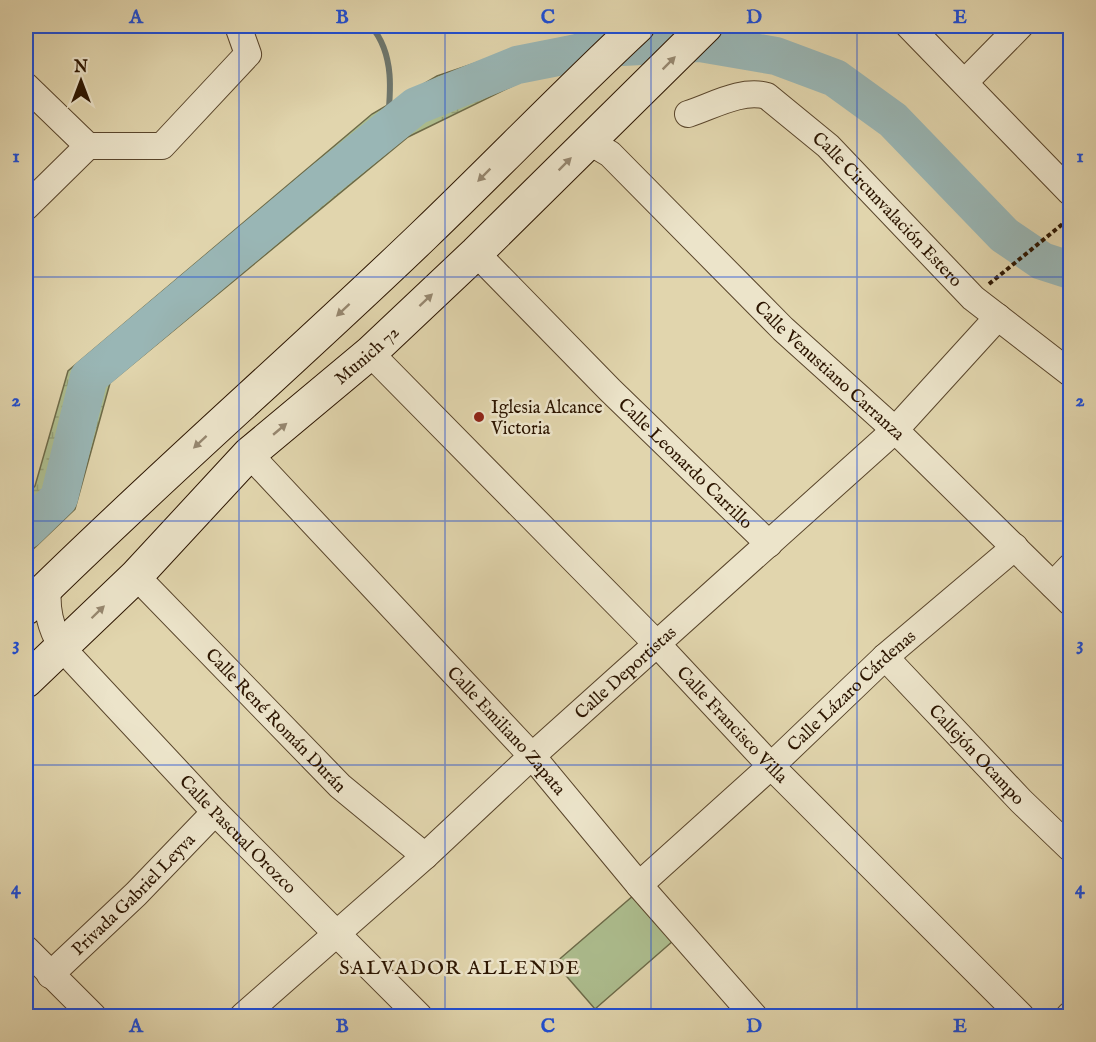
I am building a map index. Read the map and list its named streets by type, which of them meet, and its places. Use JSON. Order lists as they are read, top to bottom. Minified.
{"streets":{"main road":["Munich 72"],"street":["Calle Circunvalación Estero","Calle Venustiano Carranza","Calle Leonardo Carrillo","Calle Deportistas","Calle Lázaro Cárdenas","Calle René Román Durán","Calle Francisco Villa","Calle Emiliano Zapata","Callejón Ocampo","Calle Pascual Orozco","Privada Gabriel Leyva"]},"crossings":[["Calle Circunvalación Estero","Calle Deportistas"],["Munich 72","Calle Venustiano Carranza"],["Munich 72","Calle Leonardo Carrillo"],["Munich 72","Calle René Román Durán"],["Munich 72","Calle Francisco Villa"],["Munich 72","Calle Emiliano Zapata"],["Munich 72","Calle Pascual Orozco"],["Calle Venustiano Carranza","Calle Deportistas"],["Calle Venustiano Carranza","Calle Lázaro Cárdenas"],["Calle Leonardo Carrillo","Calle Deportistas"],["Calle Deportistas","Calle René Román Durán"],["Calle Deportistas","Calle Francisco Villa"],["Calle Deportistas","Calle Emiliano Zapata"],["Calle Deportistas","Calle Pascual Orozco"],["Calle Lázaro Cárdenas","Calle Francisco Villa"],["Calle Lázaro Cárdenas","Calle Emiliano Zapata"],["Calle Lázaro Cárdenas","Callejón Ocampo"],["Calle Pascual Orozco","Privada Gabriel Leyva"]],"districts":["SALVADOR ALLENDE"],"places":["Iglesia Alcance Victoria"],"north":"top","grid":{"columns":["A","B","C","D","E"],"rows":["1","2","3","4"]}}
